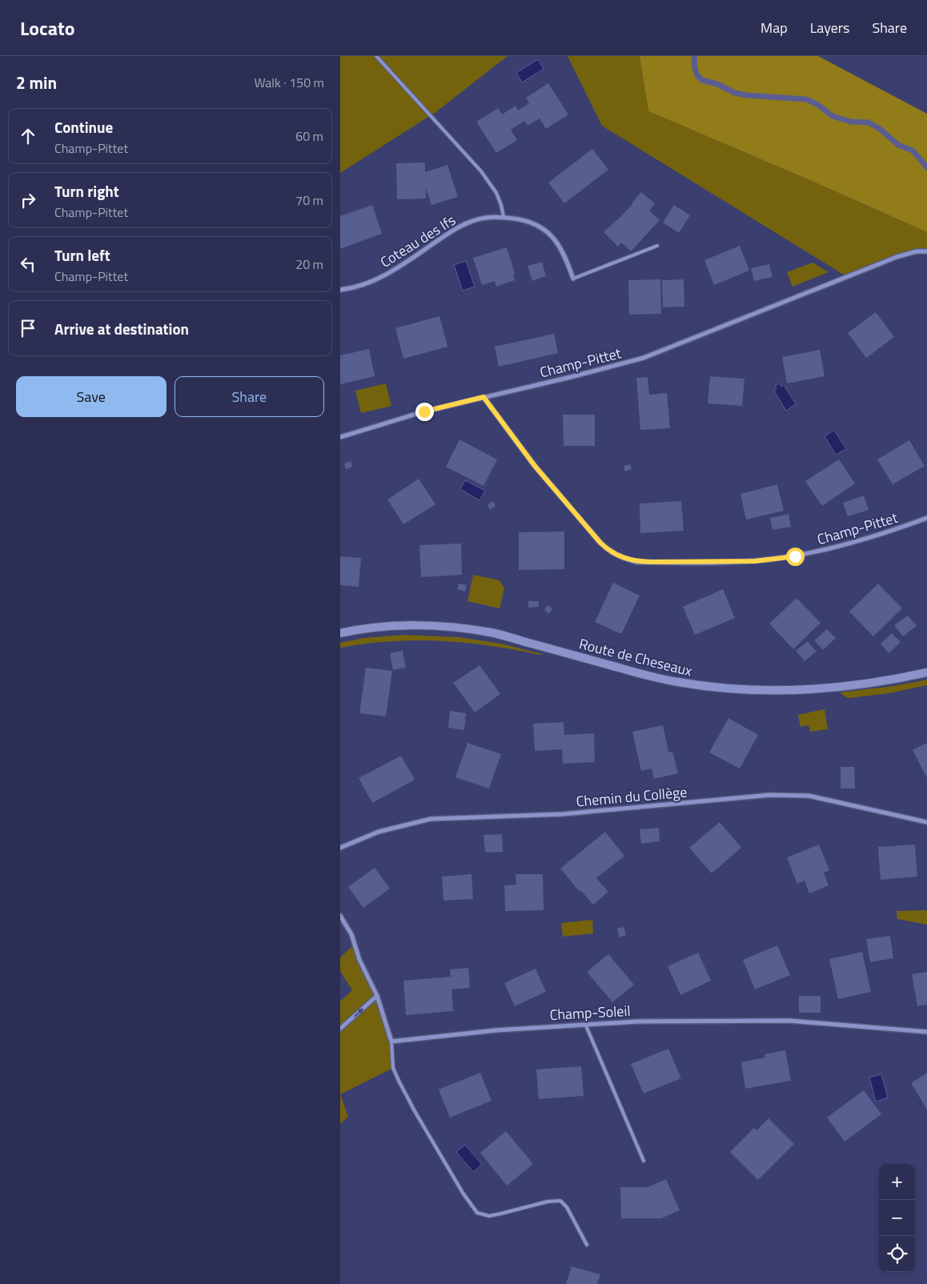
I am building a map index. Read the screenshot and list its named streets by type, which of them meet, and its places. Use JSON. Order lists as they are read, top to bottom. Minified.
{"streets":{"street":["Coteau des Ifs","Champ-Pittet","Route de Cheseaux","Chemin du Collège","Champ-Soleil"]},"page":{"header":"Locato","nav":["Map","Layers","Share"],"heading":["2 min","Walk · 150 m"],"list":[["Continue","Champ-Pittet","60 m"],["Turn right","Champ-Pittet","70 m"],["Turn left","Champ-Pittet","20 m"],"Arrive at destination"],"buttons":["Save","Share"],"map_buttons":["+","−"]}}
